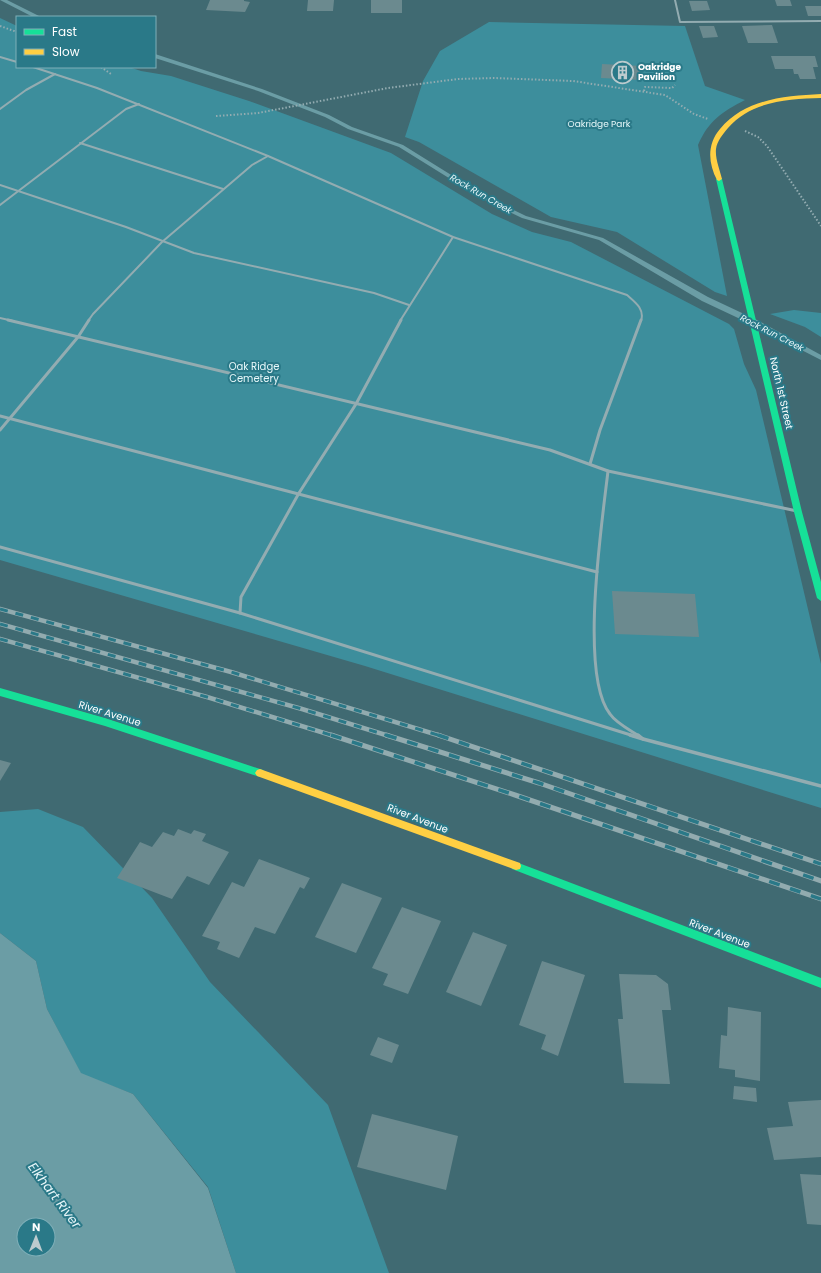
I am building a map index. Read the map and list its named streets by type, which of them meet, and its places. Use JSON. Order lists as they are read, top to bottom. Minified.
{"streets":{"street":["North 1st Street","River Avenue"]},"water":["Rock Run Creek","Elkhart River"],"parks":["Oakridge Park","Oak Ridge Cemetery"],"places":{"building":["Oakridge Pavilion"]},"legend":["Fast","Slow"],"north":"top"}
